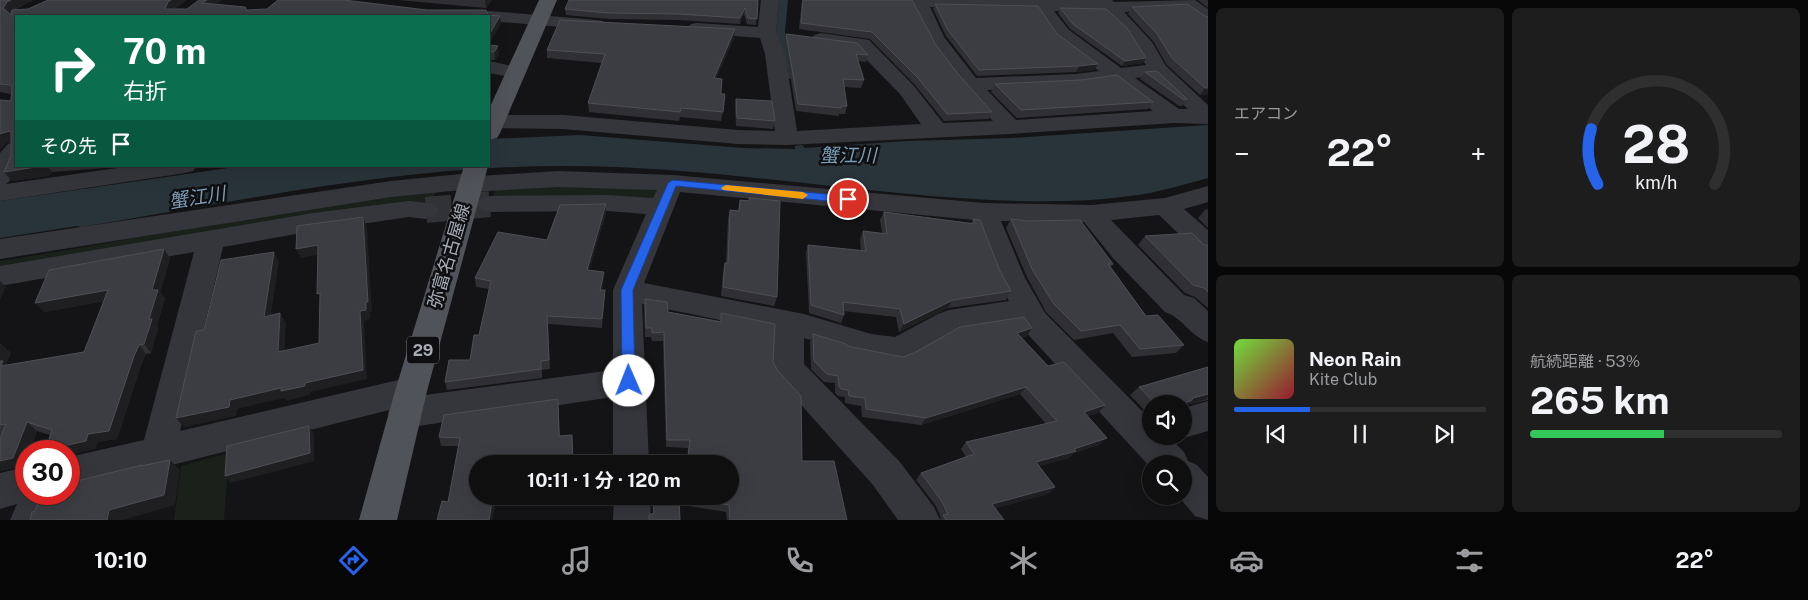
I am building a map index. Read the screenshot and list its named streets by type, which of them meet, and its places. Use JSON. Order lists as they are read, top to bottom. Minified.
{"streets":{"main road":["弥富名古屋線","29"]},"water":["蟹江川"],"page":{"tile":["エアコン",["航続距離 · 53%","265 km"]],"turn":["70 m","右折"],"then":"その先","heat":["−","22°","+"],"song":["Neon Rain","Kite Club"],"limit":"30","trip":"10:11 · 1 分 · 120 m","tabs":["10:10","22°"],"gauge":["28","km/h"]}}
